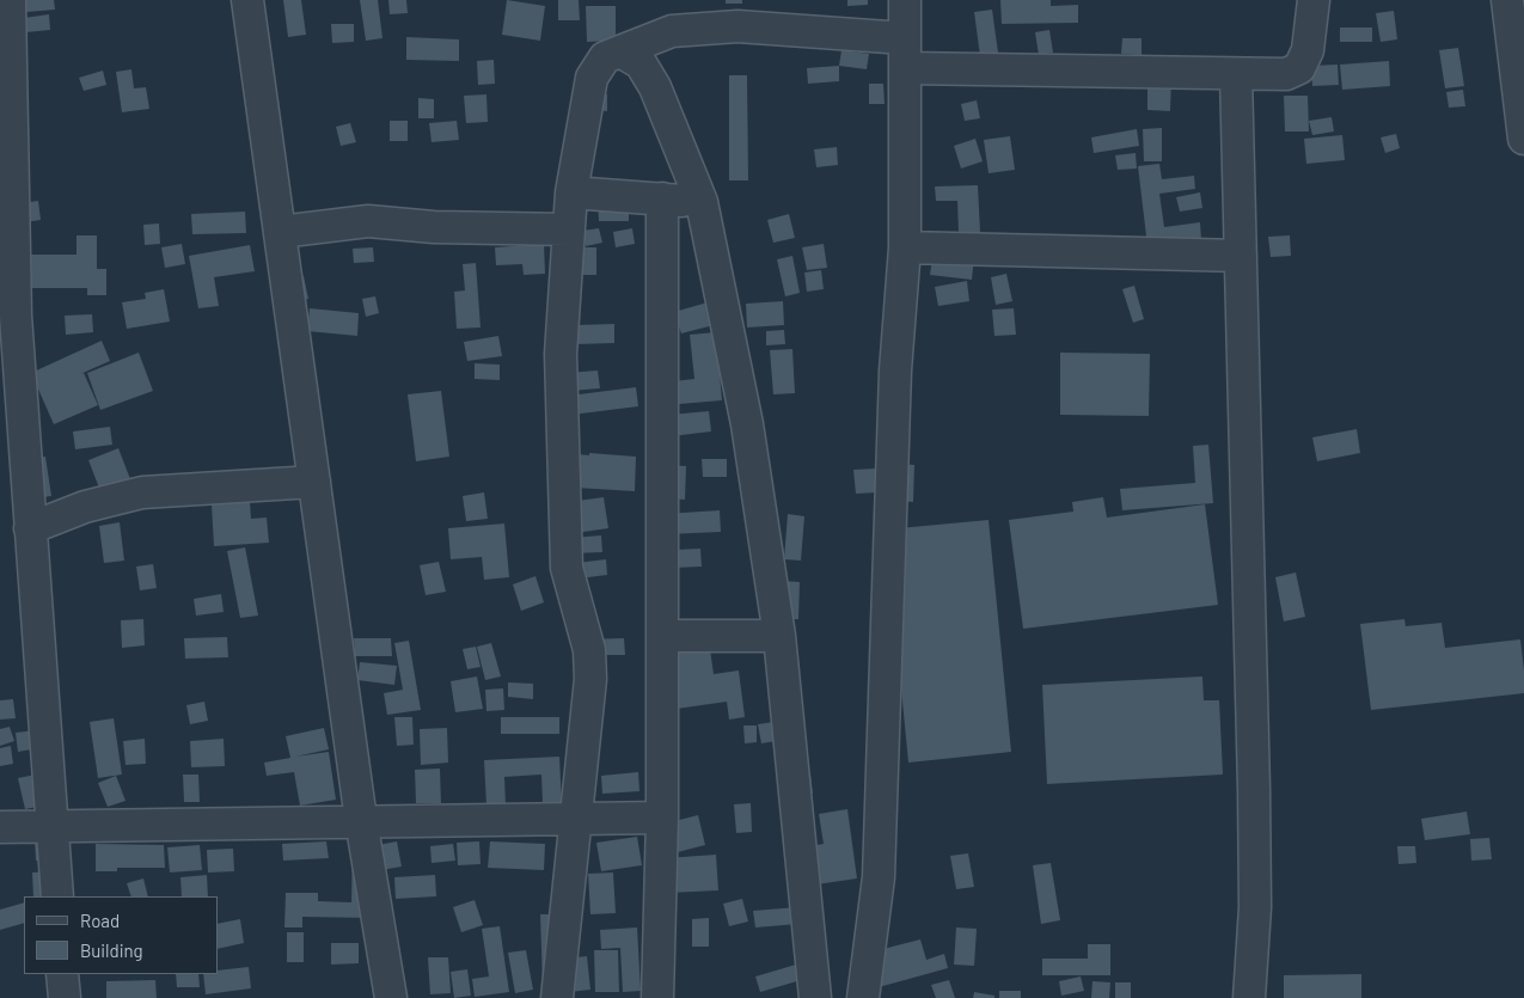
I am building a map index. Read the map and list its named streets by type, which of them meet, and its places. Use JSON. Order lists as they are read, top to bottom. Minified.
{"legend":["Road","Building"]}
